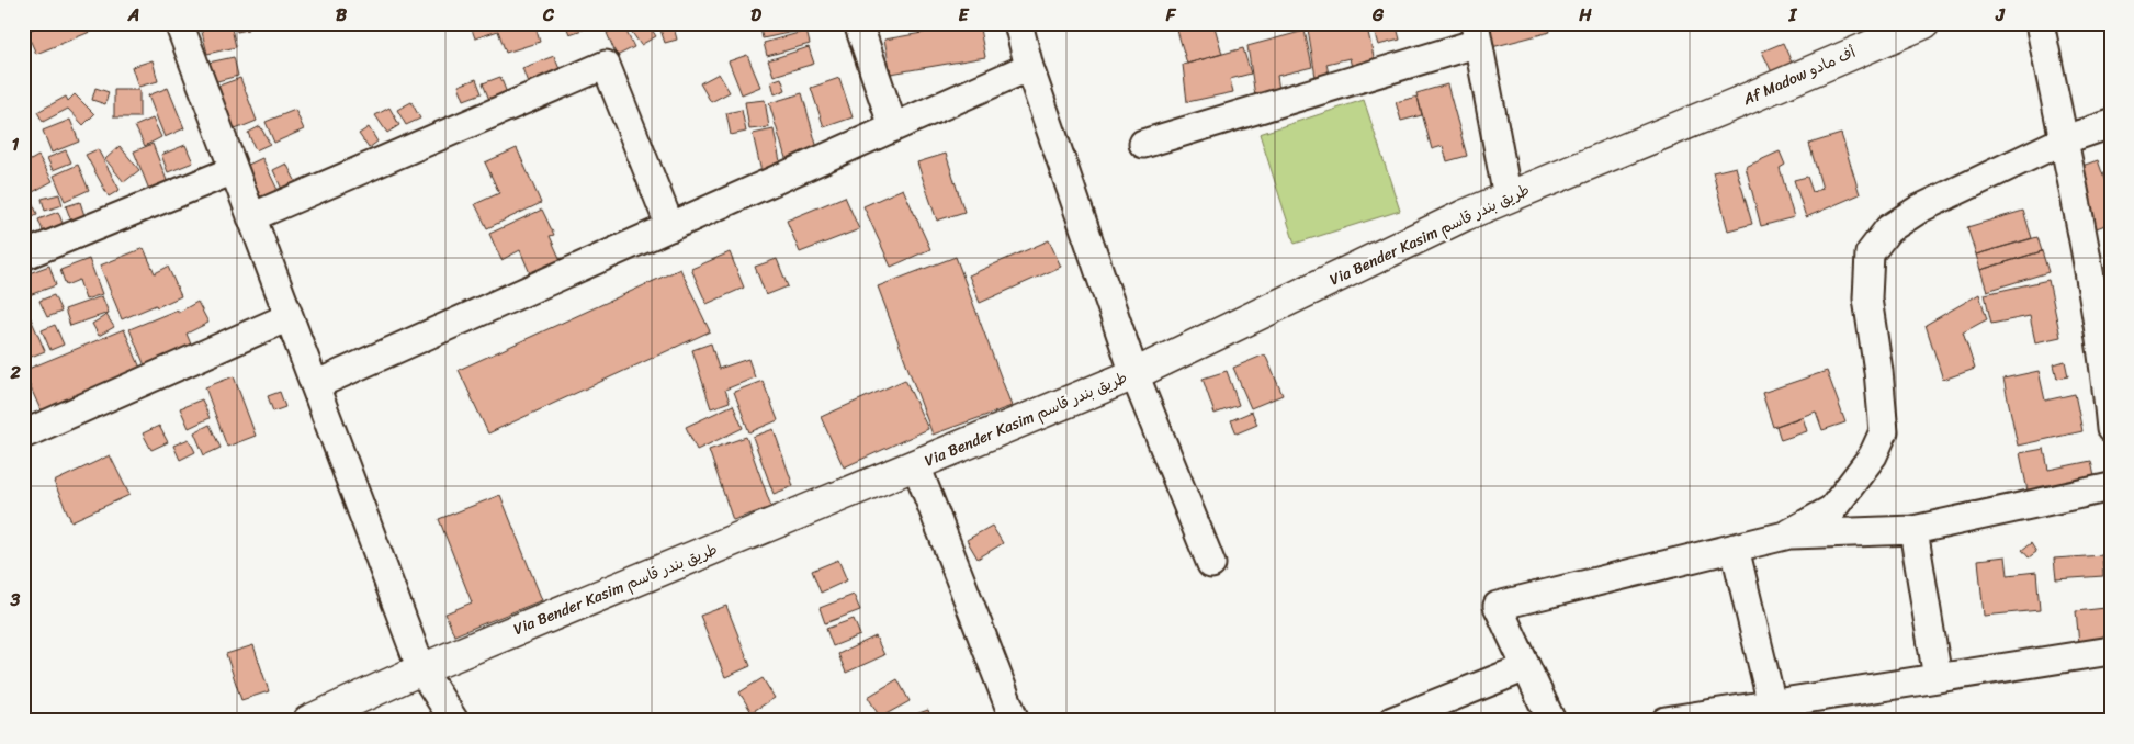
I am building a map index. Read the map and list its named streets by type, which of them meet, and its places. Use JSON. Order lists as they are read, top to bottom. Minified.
{"streets":{"street":["Af Madow أف مادو","Via Bender Kasim طريق بندر قاسم"]},"crossings":[["Af Madow أف مادو","Via Bender Kasim طريق بندر قاسم"]],"grid":{"columns":["A","B","C","D","E","F","G","H","I","J"],"rows":["1","2","3"]}}
